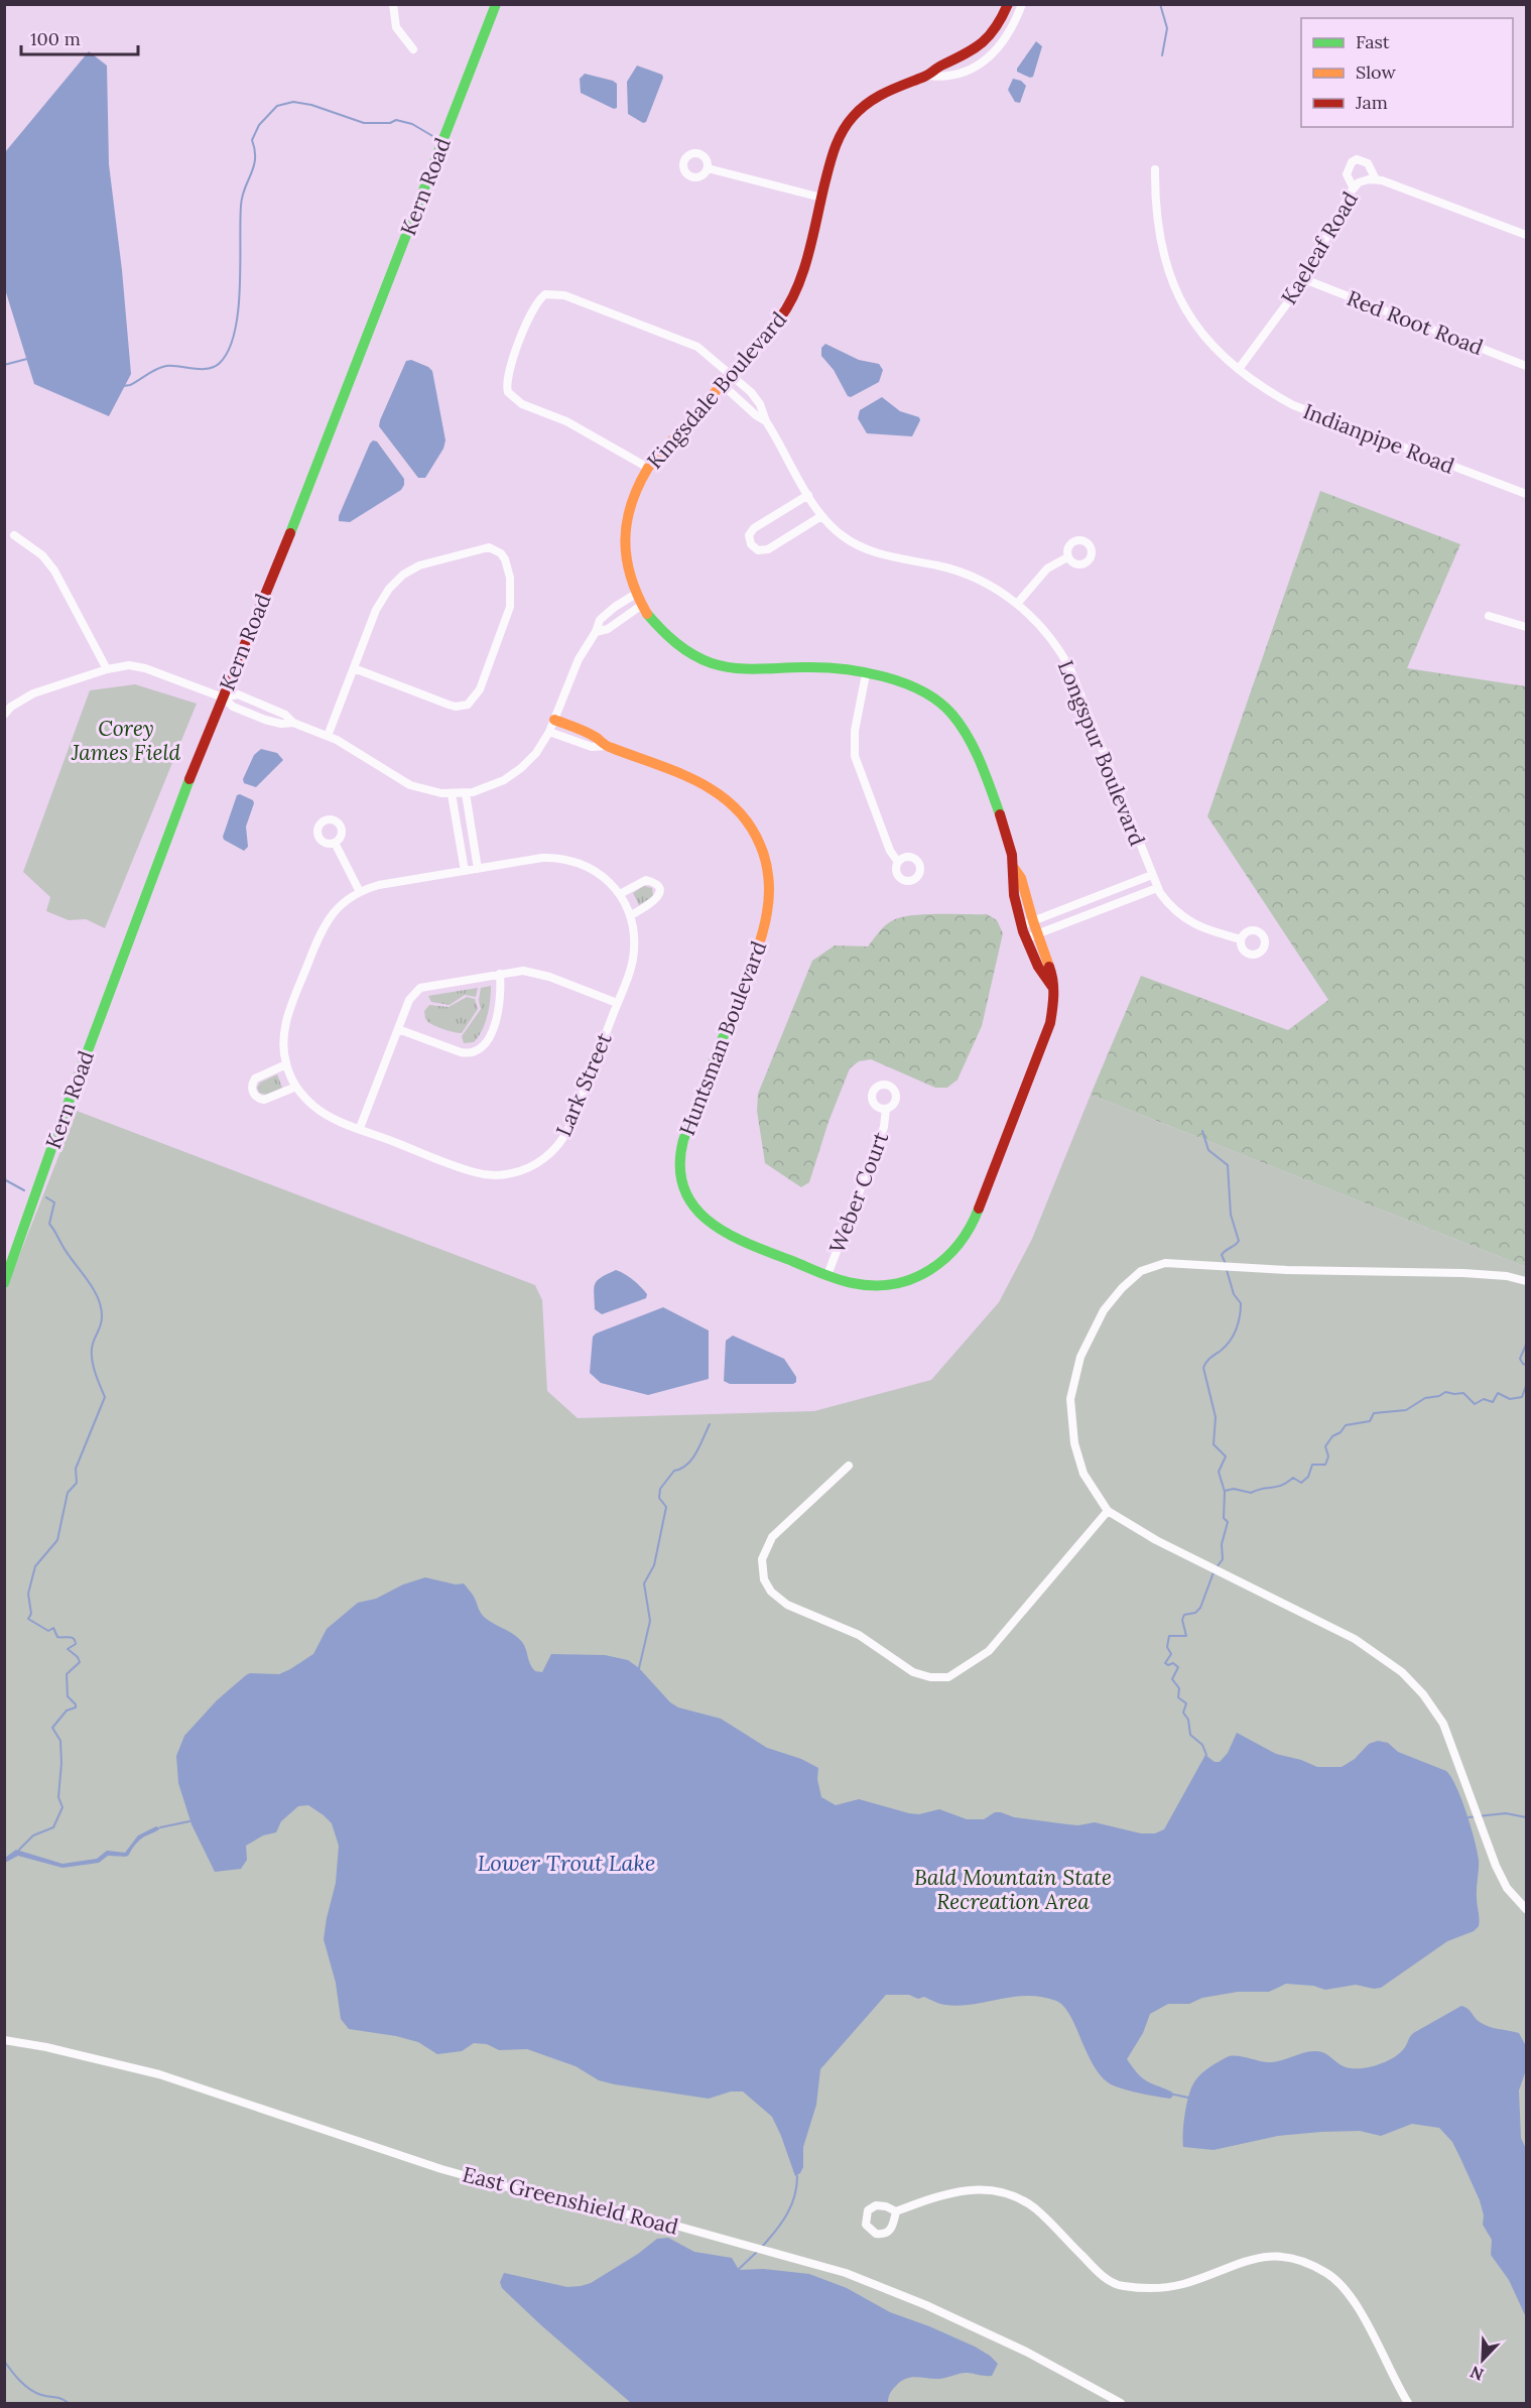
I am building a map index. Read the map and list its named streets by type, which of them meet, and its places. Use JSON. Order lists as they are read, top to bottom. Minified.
{"streets":{"street":["Kern Road","Kaeleaf Road","Red Root Road","Kingsdale Boulevard","Indianpipe Road","Longspur Boulevard","Huntsman Boulevard","Lark Street","Weber Court","East Greenshield Road"]},"crossings":[["Kaeleaf Road","Red Root Road"],["Kaeleaf Road","Indianpipe Road"],["Kingsdale Boulevard","Longspur Boulevard"],["Kingsdale Boulevard","Huntsman Boulevard"],["Huntsman Boulevard","Weber Court"]],"water":["Lower Trout Lake"],"parks":["Corey James Field","Bald Mountain State Recreation Area"],"legend":["Fast","Slow","Jam"],"scale_bar":"100 m","north":"bottom left"}
